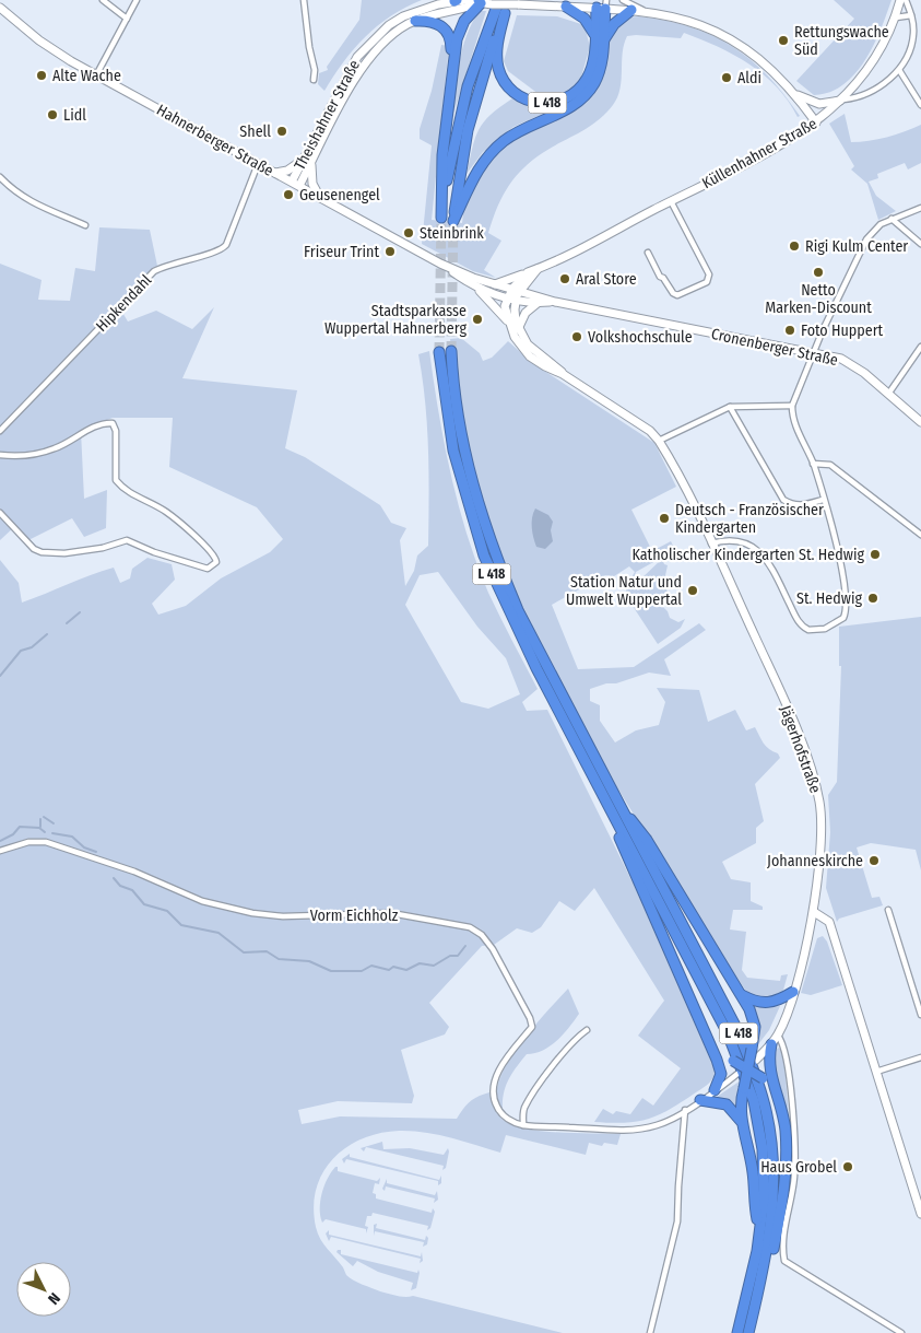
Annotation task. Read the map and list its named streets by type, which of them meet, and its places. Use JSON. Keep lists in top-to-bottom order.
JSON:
{
  "streets": {
    "highway": ["L 418"],
    "main road": [
      "Theishahner Straße",
      "Hahnerberger Straße",
      "Küllenhahner Straße",
      "Cronenberger Straße",
      "Jägerhofstraße"
    ],
    "street": ["Hipkendahl", "Vorm Eichholz"]
  },
  "crossings": [
    ["L 418", "Theishahner Straße"],
    ["L 418", "Hahnerberger Straße"],
    ["L 418", "Jägerhofstraße"],
    ["Theishahner Straße", "Hahnerberger Straße"],
    ["Theishahner Straße", "Küllenhahner Straße"],
    ["Hahnerberger Straße", "Hipkendahl"],
    ["Hahnerberger Straße", "Cronenberger Straße"],
    ["Hahnerberger Straße", "Jägerhofstraße"],
    ["Cronenberger Straße", "Jägerhofstraße"]
  ],
  "places": [
    "Rettungswache Süd",
    "Alte Wache",
    "Aldi",
    "Lidl",
    "Shell",
    "Geusenengel",
    "Steinbrink",
    "Rigi Kulm Center",
    "Friseur Trint",
    "Netto Marken-Discount",
    "Aral Store",
    "Stadtsparkasse Wuppertal Hahnerberg",
    "Foto Huppert",
    "Volkshochschule",
    "Deutsch - Französischer Kindergarten",
    "Katholischer Kindergarten St. Hedwig",
    "Station Natur und Umwelt Wuppertal",
    "St. Hedwig",
    "Johanneskirche",
    "Haus Grobel"
  ],
  "north": "bottom right"
}
